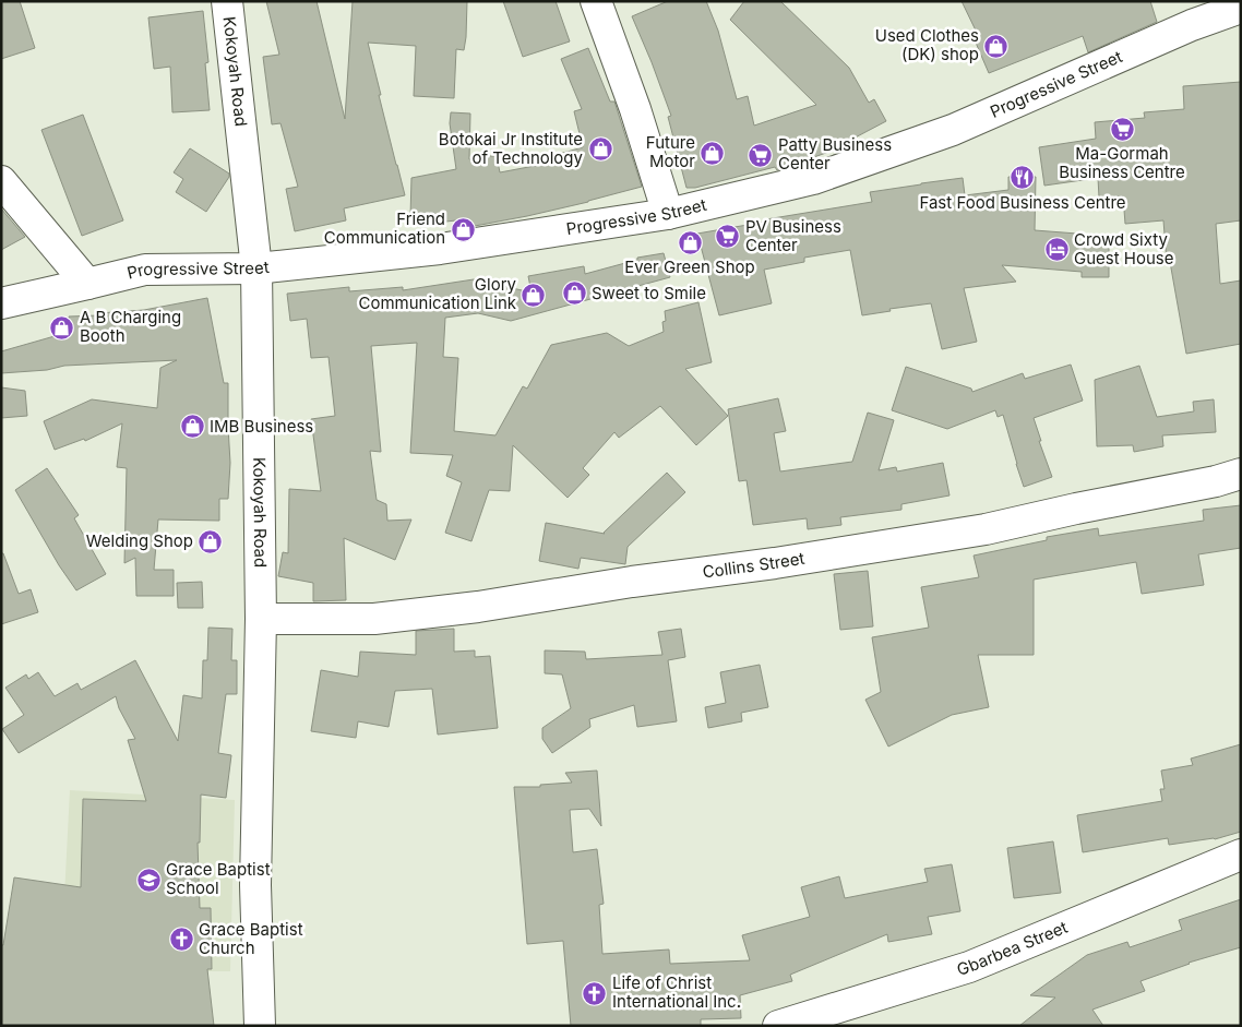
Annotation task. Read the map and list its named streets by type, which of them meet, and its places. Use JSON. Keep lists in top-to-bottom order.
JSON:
{
  "streets": {
    "street": [
      "Kokoyah Road",
      "Progressive Street",
      "Collins Street",
      "Gbarbea Street"
    ]
  },
  "crossings": [
    ["Kokoyah Road", "Progressive Street"],
    ["Kokoyah Road", "Collins Street"]
  ],
  "places": {
    "shop": [
      "Used Clothes (DK) shop",
      "Botokai Jr Institute of Technology",
      "Future Motor",
      "Friend Communication",
      "Ever Green Shop",
      "Sweet to Smile",
      "Glory Communication Link",
      "A B Charging Booth",
      "IMB Business",
      "Welding Shop"
    ],
    "supermarket": ["Ma-Gormah Business Centre", "Patty Business Center", "PV Business Center"],
    "restaurant": ["Fast Food Business Centre"],
    "hotel": ["Crowd Sixty Guest House"],
    "school or university": ["Grace Baptist School"],
    "church": ["Grace Baptist Church", "Life of Christ International Inc."]
  }
}
